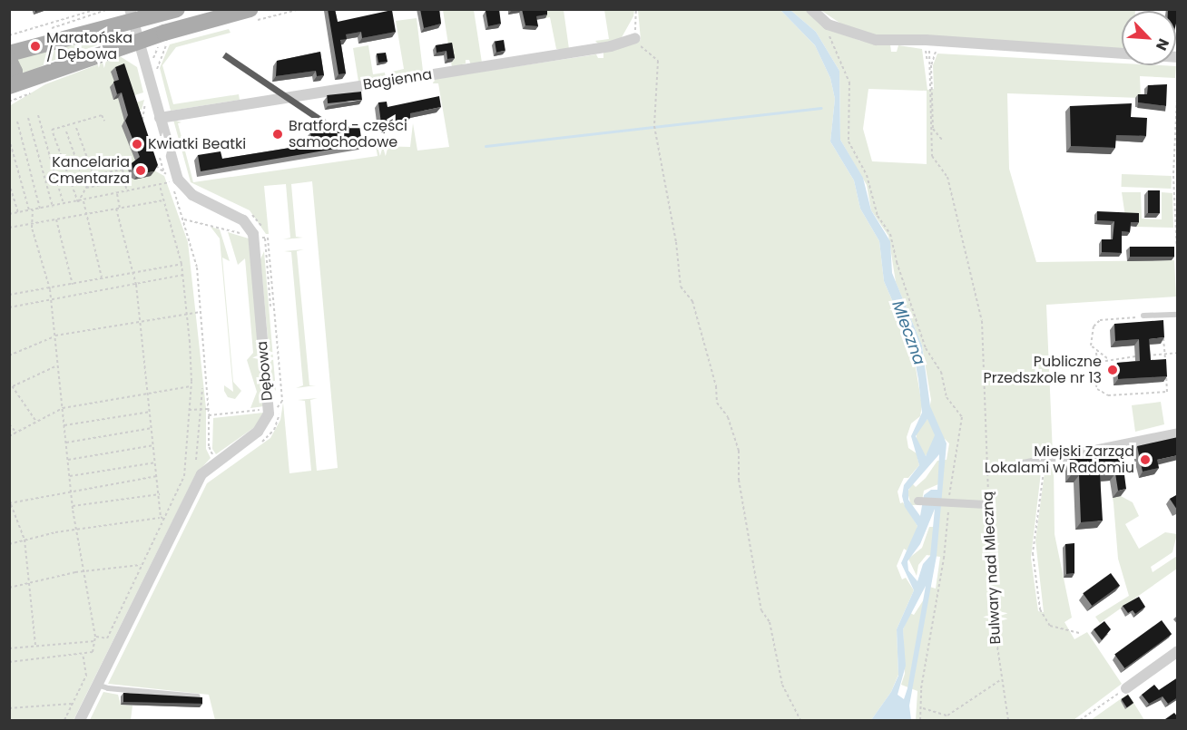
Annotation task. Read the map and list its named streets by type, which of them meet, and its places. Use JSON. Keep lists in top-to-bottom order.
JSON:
{
  "streets": {
    "street": ["Bagienna", "Dębowa"],
    "path": ["Bulwary nad Mleczną"]
  },
  "water": ["Mleczna"],
  "places": [
    "Maratońska / Dębowa",
    "Bratford - części samochodowe",
    "Kwiatki Beatki",
    "Kancelaria Cmentarza",
    "Publiczne Przedszkole nr 13",
    "Miejski Zarząd Lokalami w Radomiu"
  ],
  "north": "bottom right"
}
